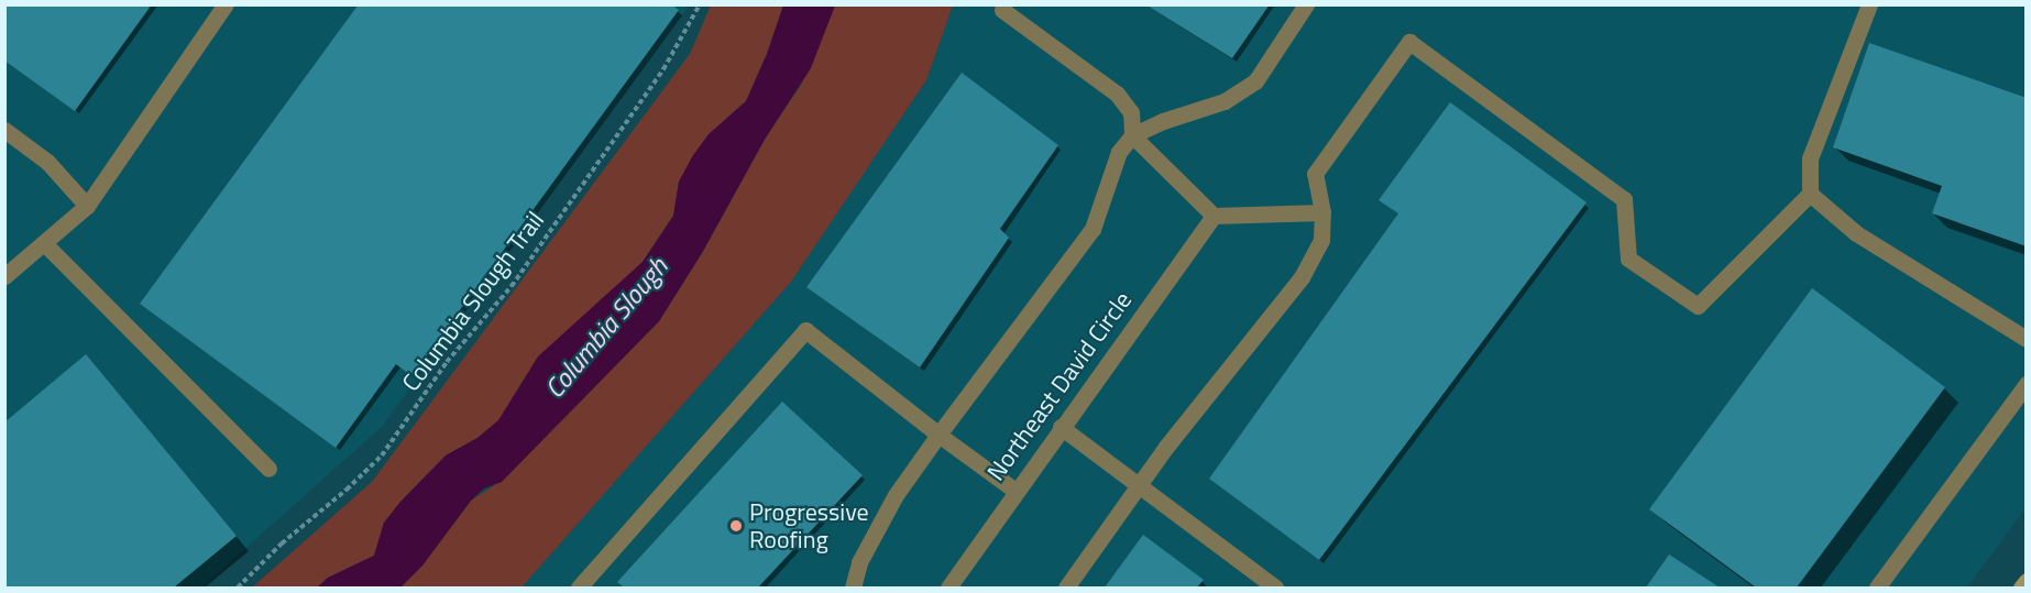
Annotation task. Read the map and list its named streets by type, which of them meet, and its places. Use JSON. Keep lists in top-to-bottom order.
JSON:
{
  "streets": {
    "street": ["Northeast David Circle"],
    "path": ["Columbia Slough Trail"]
  },
  "water": ["Columbia Slough"],
  "places": ["Progressive Roofing"]
}
